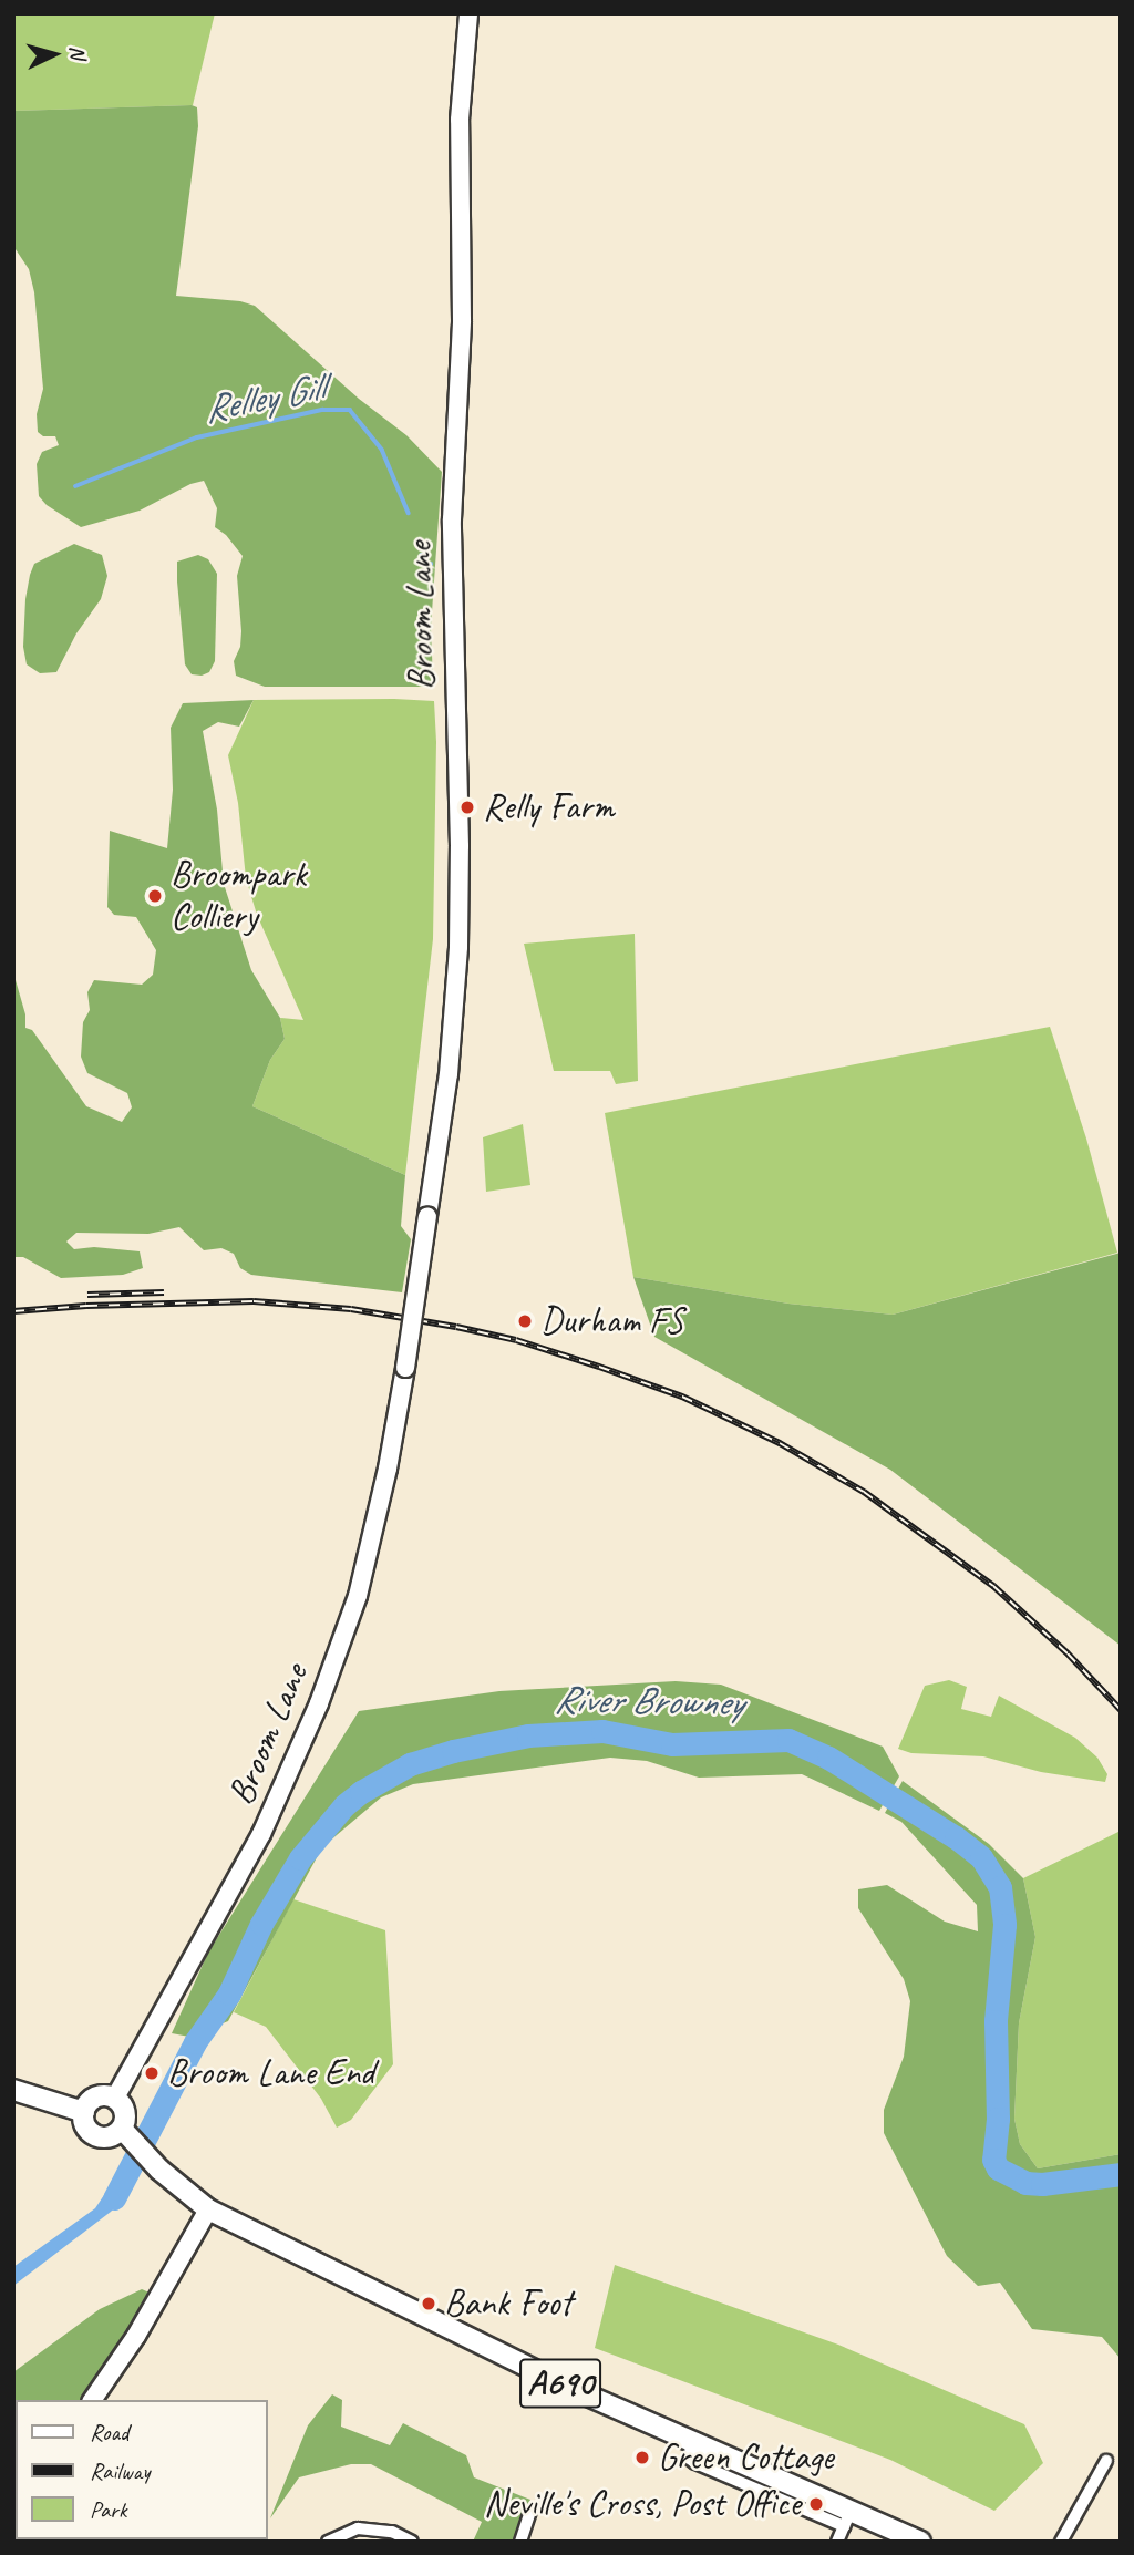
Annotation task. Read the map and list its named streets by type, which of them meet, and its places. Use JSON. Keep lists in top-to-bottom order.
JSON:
{
  "streets": {
    "main road": ["Broom Lane", "A690"]
  },
  "crossings": [
    ["Broom Lane", "A690"]
  ],
  "water": ["Relley Gill", "River Browney"],
  "places": [
    "Relly Farm",
    "Broompark Colliery",
    "Durham FS",
    "Broom Lane End",
    "Bank Foot",
    "Green Cottage",
    "Neville's Cross, Post Office"
  ],
  "legend": ["Road", "Railway", "Park"],
  "north": "right"
}
